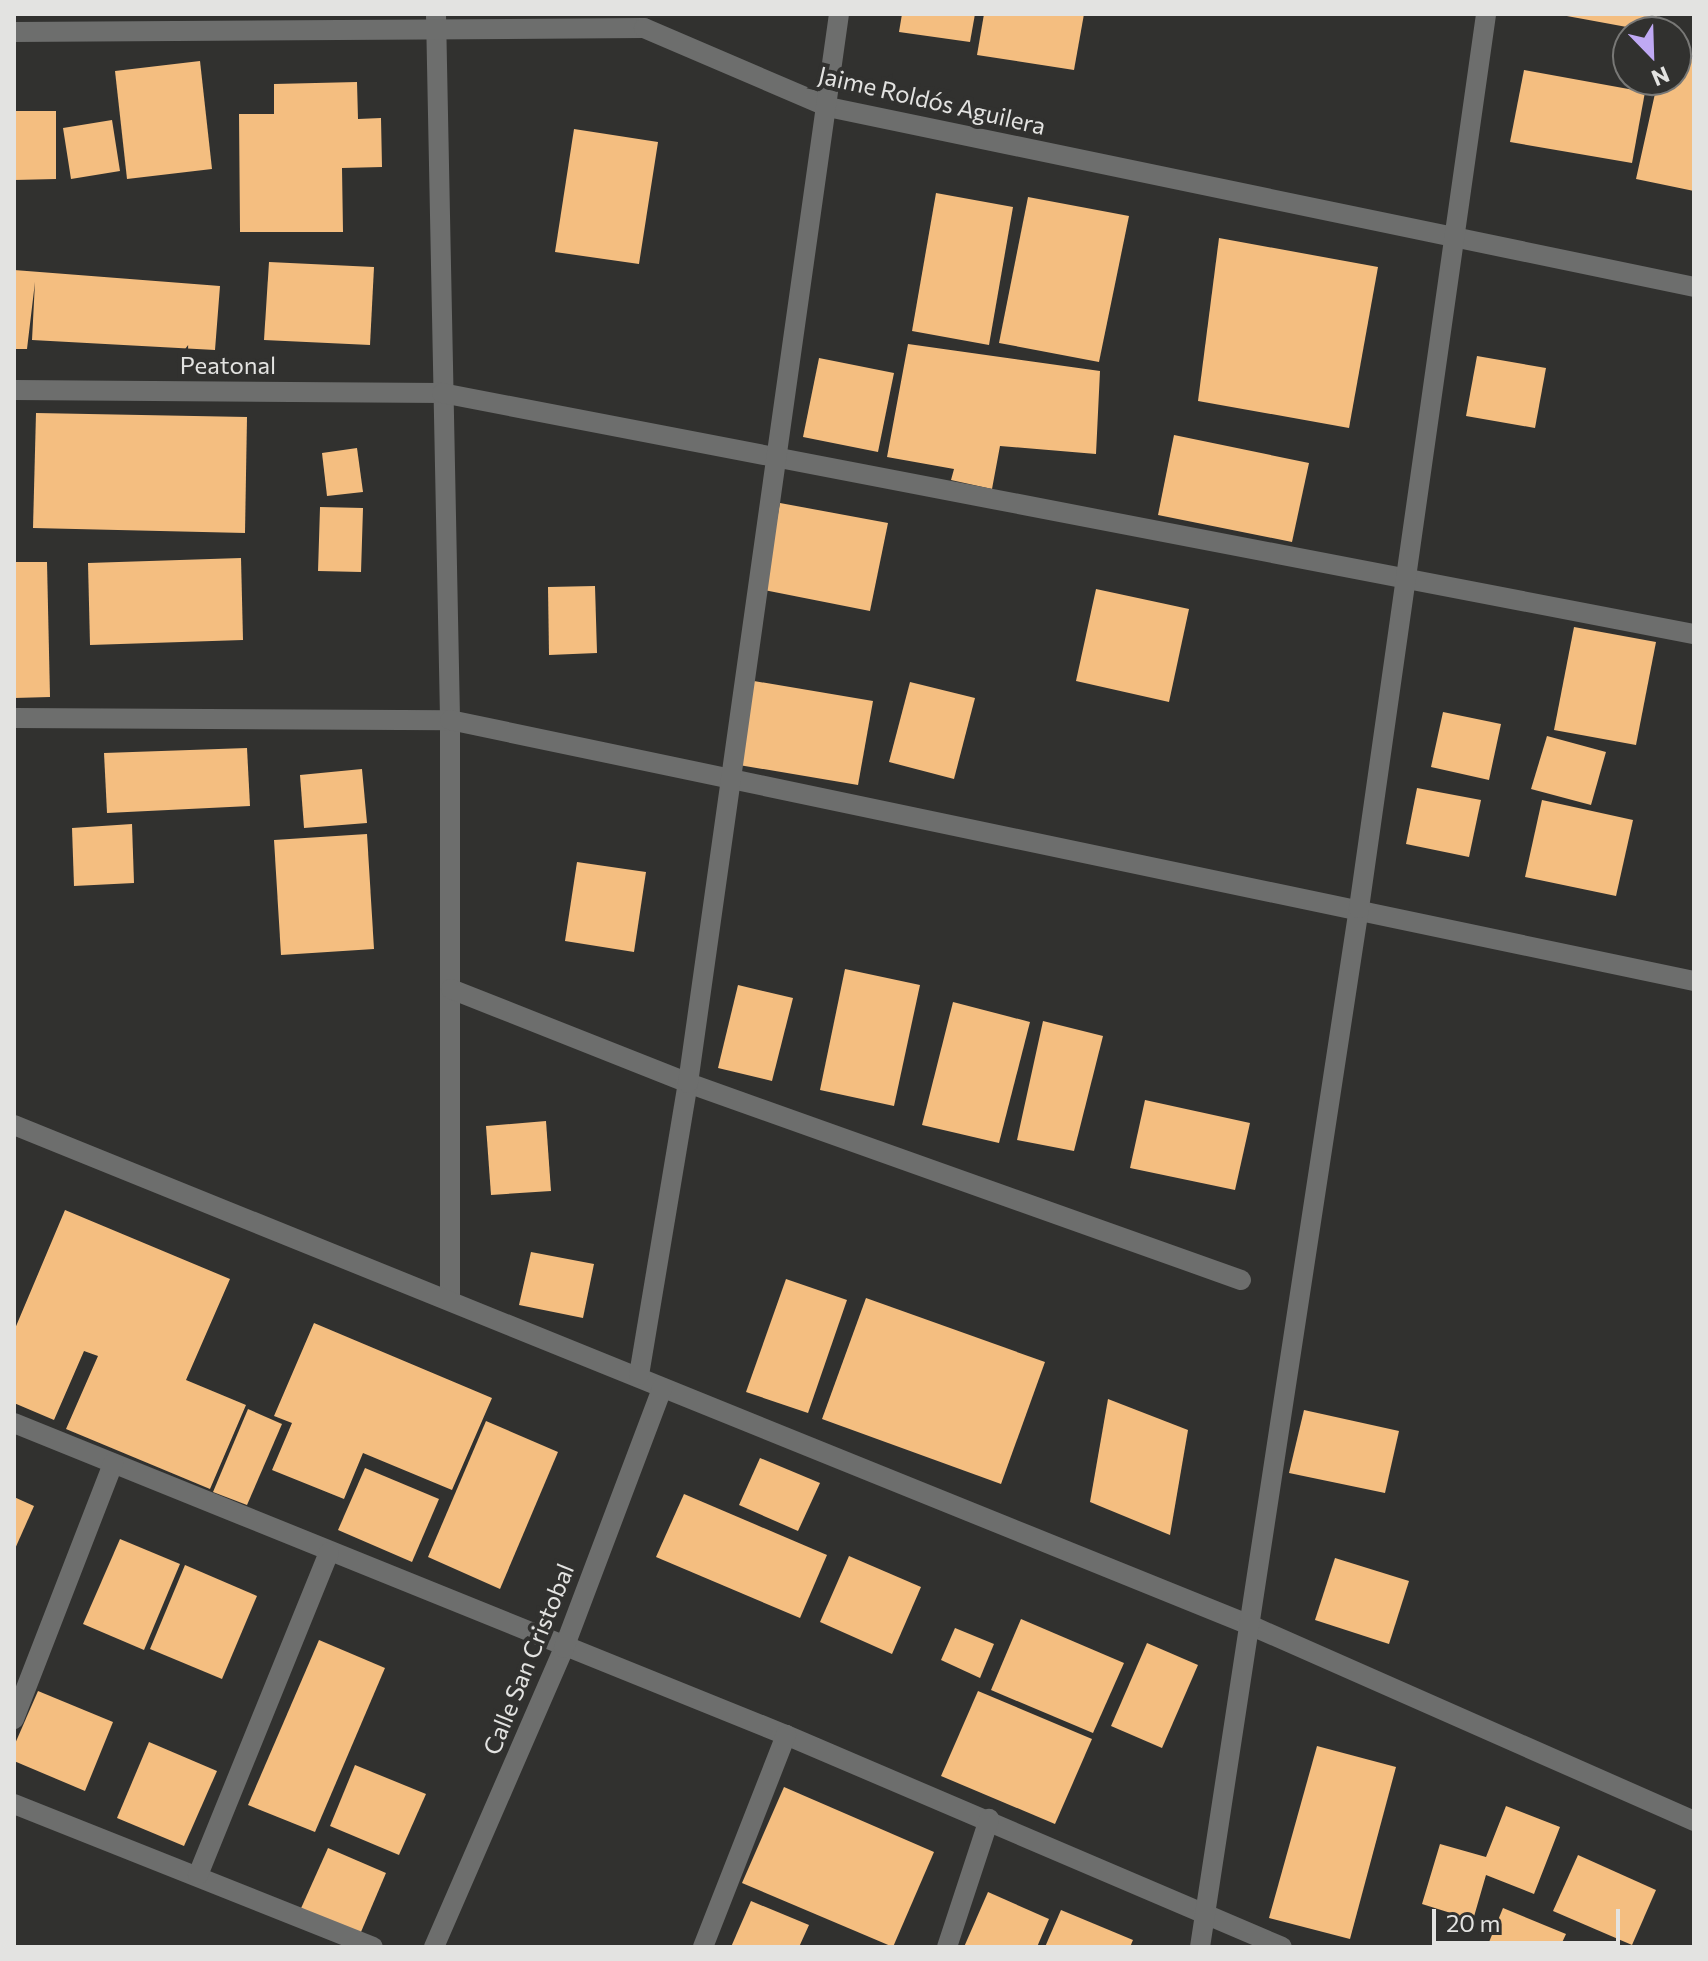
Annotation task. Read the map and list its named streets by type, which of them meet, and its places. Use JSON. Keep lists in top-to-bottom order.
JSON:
{
  "streets": {
    "street": ["Jaime Roldós Aguilera", "Peatonal", "Calle San Cristobal"]
  },
  "scale_bar": "20 m",
  "north": "bottom right"
}
